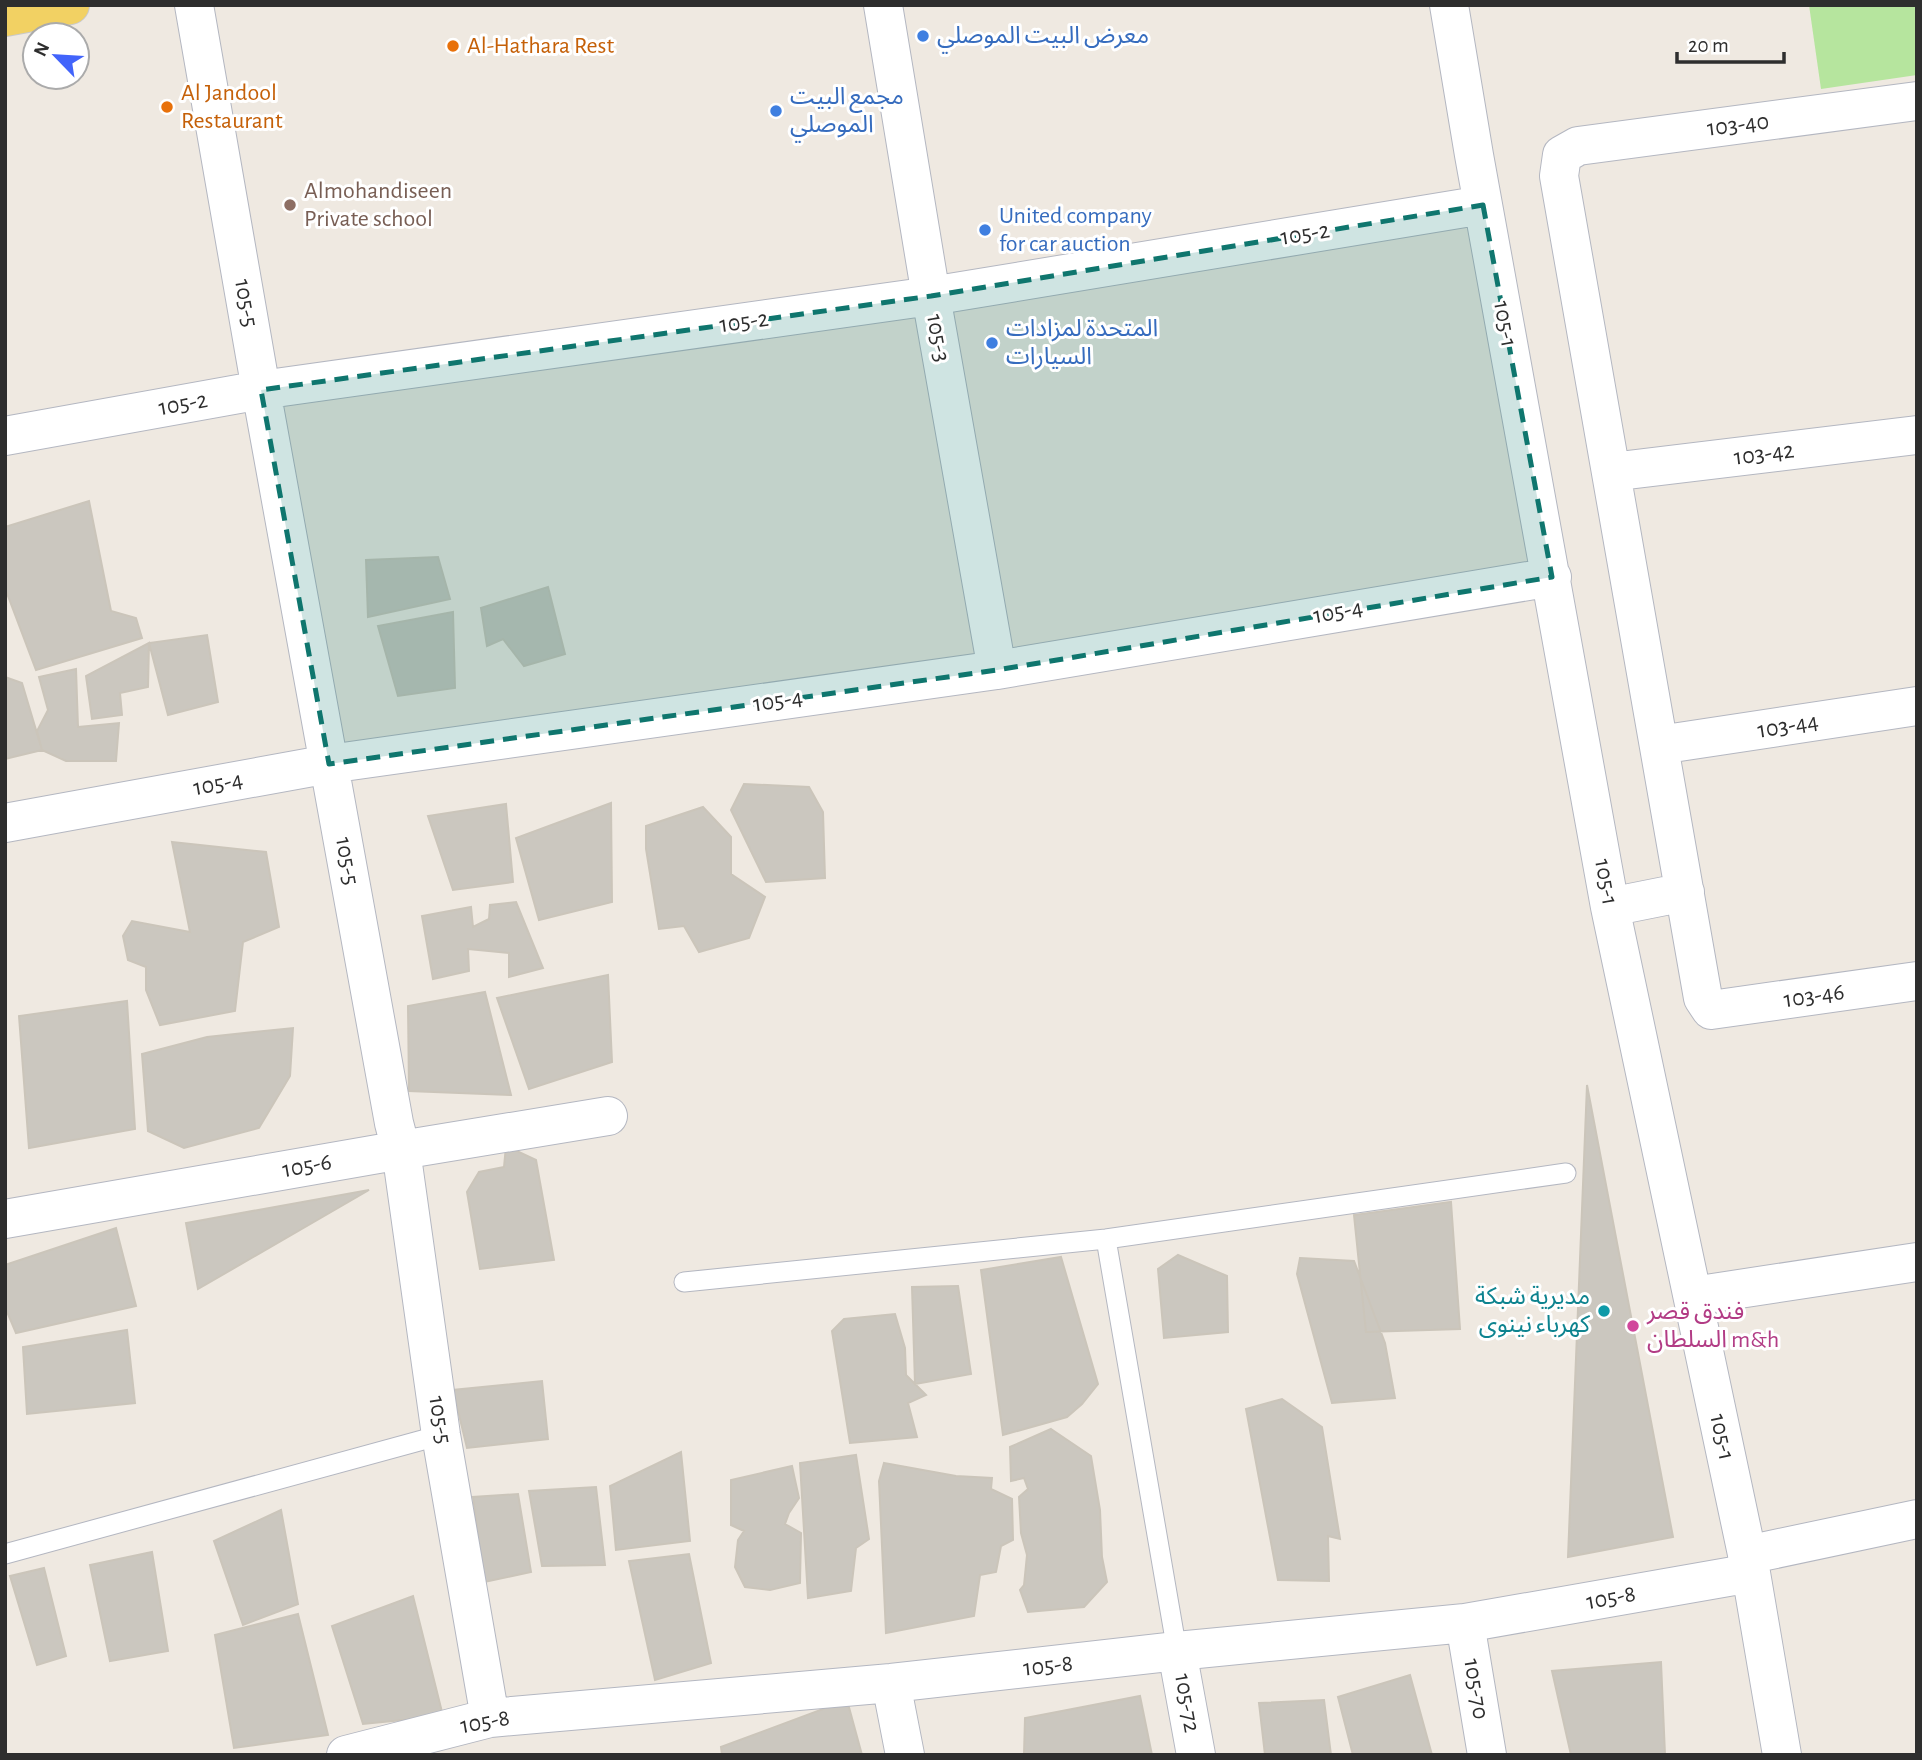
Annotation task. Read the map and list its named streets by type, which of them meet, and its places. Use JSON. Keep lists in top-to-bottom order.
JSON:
{
  "streets": {
    "street": [
      "103-40",
      "105-2",
      "105-5",
      "105-1",
      "105-3",
      "103-42",
      "105-4",
      "103-44",
      "103-46",
      "105-6",
      "105-8",
      "105-70",
      "105-72"
    ]
  },
  "crossings": [
    ["103-40", "103-42"],
    ["105-2", "105-5"],
    ["105-2", "105-1"],
    ["105-2", "105-3"],
    ["105-5", "105-4"],
    ["105-5", "105-6"],
    ["105-5", "105-8"],
    ["105-1", "105-4"],
    ["105-1", "105-8"],
    ["105-3", "105-4"],
    ["105-8", "105-70"],
    ["105-8", "105-72"]
  ],
  "places": [
    "معرض البيت الموصلي",
    "Al-Hathara Rest",
    "Al Jandool Restaurant",
    "مجمع البيت الموصلي",
    "Almohandiseen Private school",
    "United company for car auction",
    "المتحدة لمزادات السيارات",
    "مديرية شبكة كهرباء نينوى",
    "فندق قصر السلطان m&h"
  ],
  "scale_bar": "20 m",
  "north": "top left"
}
